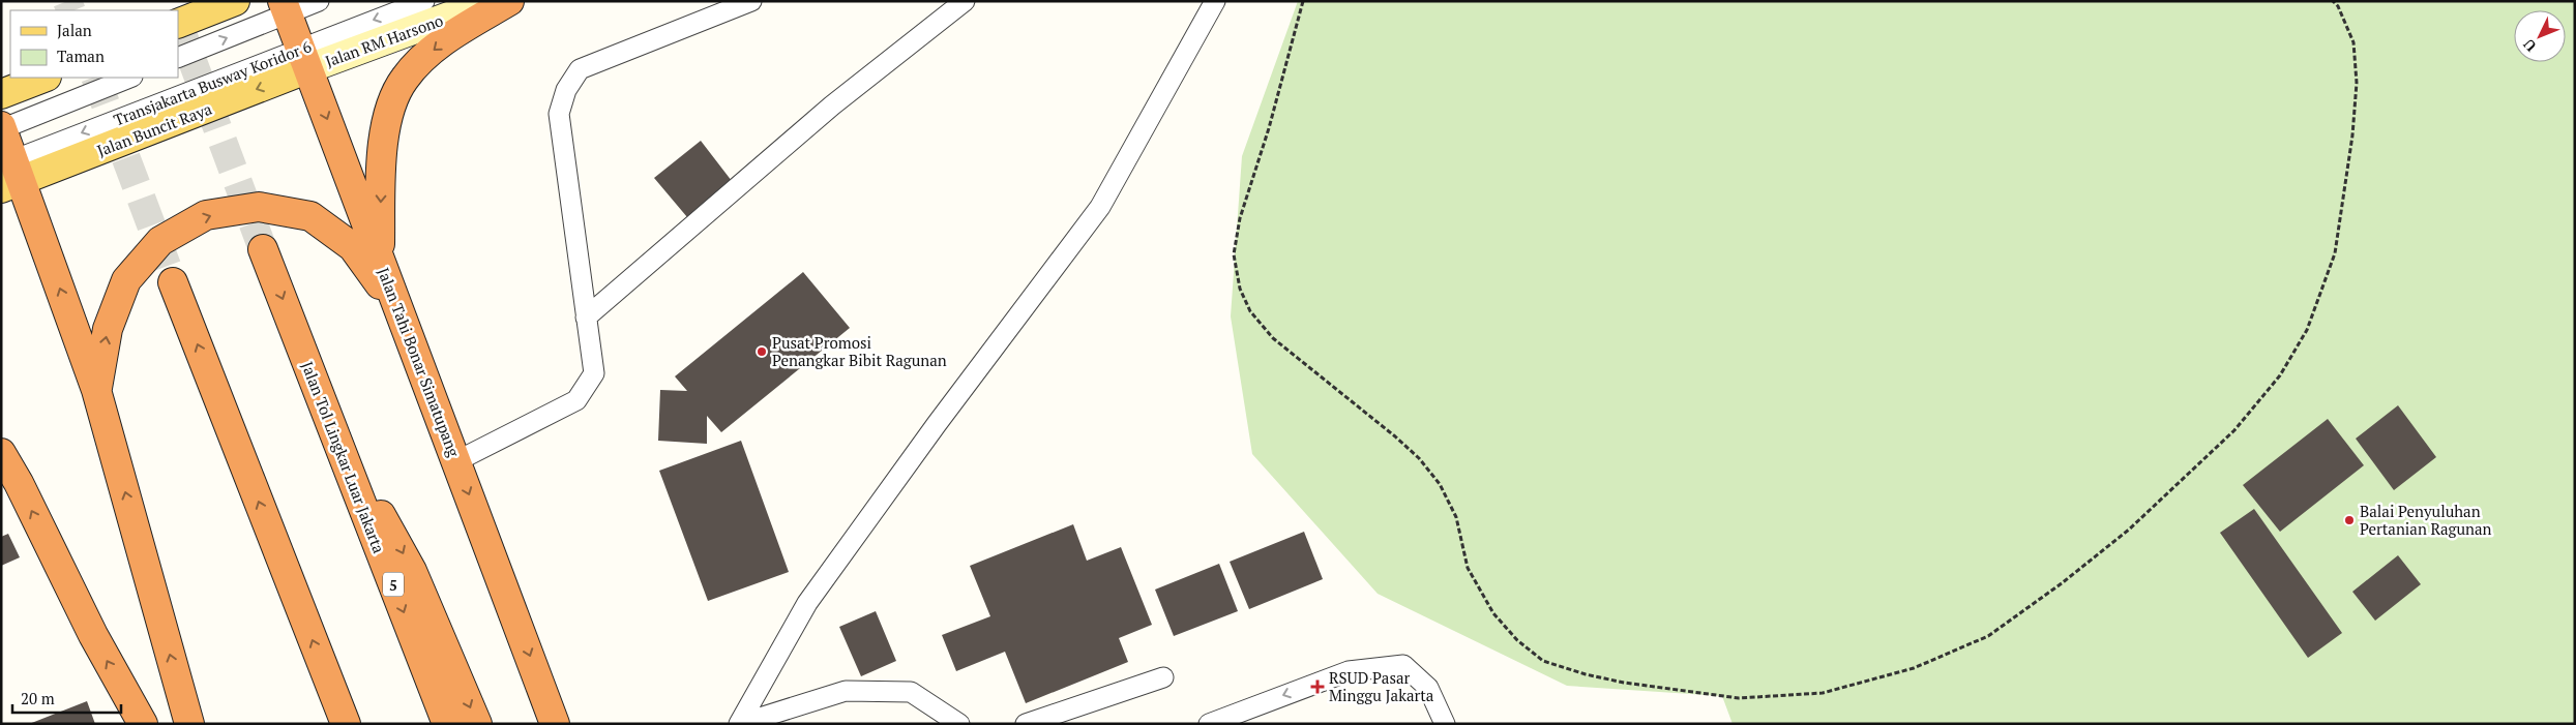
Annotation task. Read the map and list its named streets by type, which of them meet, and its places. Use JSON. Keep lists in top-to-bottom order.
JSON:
{
  "streets": {
    "highway": ["Jalan Tahi Bonar Simatupang", "Jalan Tol Lingkar Luar Jakarta", "5"],
    "main road": ["Jalan RM Harsono", "Jalan Buncit Raya"],
    "lane": ["Transjakarta Busway Koridor 6"]
  },
  "crossings": [
    ["Jalan RM Harsono", "Transjakarta Busway Koridor 6"],
    ["Jalan RM Harsono", "Jalan Buncit Raya"],
    ["Jalan RM Harsono", "Jalan Tahi Bonar Simatupang"],
    ["Transjakarta Busway Koridor 6", "Jalan Buncit Raya"],
    ["Transjakarta Busway Koridor 6", "Jalan Tahi Bonar Simatupang"],
    ["Jalan Buncit Raya", "Jalan Tahi Bonar Simatupang"]
  ],
  "one_way": ["Transjakarta Busway Koridor 6"],
  "places": {
    "other": ["Pusat Promosi Penangkar Bibit Ragunan", "Balai Penyuluhan Pertanian Ragunan"],
    "health": ["RSUD Pasar Minggu Jakarta"]
  },
  "legend": ["Jalan", "Taman"],
  "scale_bar": "20 m",
  "north": "bottom left"
}
